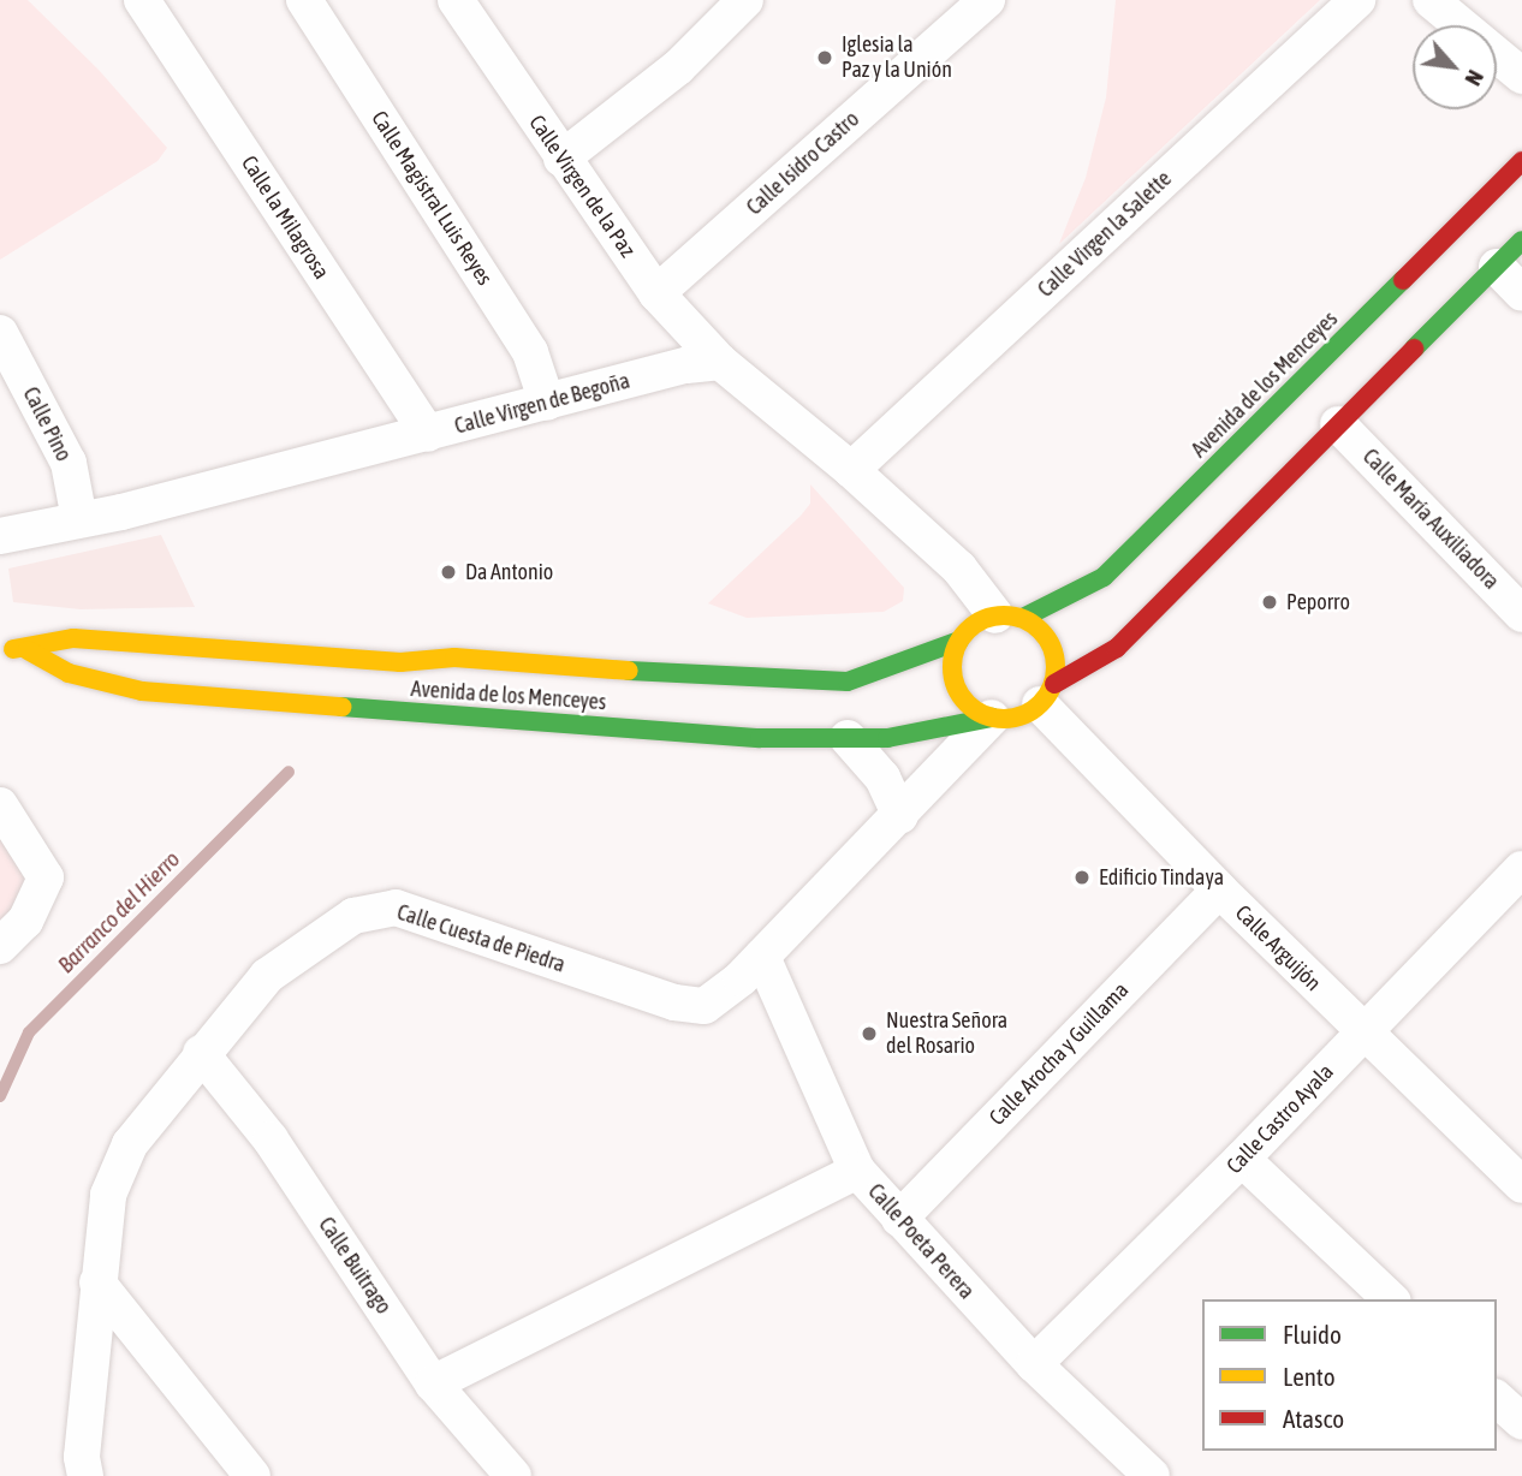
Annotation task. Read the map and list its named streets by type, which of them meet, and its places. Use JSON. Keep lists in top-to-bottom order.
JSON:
{
  "streets": {
    "main road": ["Avenida de los Menceyes"],
    "street": [
      "Calle Isidro Castro",
      "Calle Virgen de la Paz",
      "Calle Magistral Luis Reyes",
      "Calle la Milagrosa",
      "Calle Virgen la Salette",
      "Calle Virgen de Begoña",
      "Calle Pino",
      "Calle María Auxiliadora",
      "Calle Cuesta de Piedra",
      "Calle Arguijón",
      "Calle Arocha y Guillama",
      "Calle Castro Ayala",
      "Calle Poeta Perera",
      "Calle Buitrago"
    ]
  },
  "crossings": [
    ["Calle Isidro Castro", "Calle Virgen de la Paz"],
    ["Calle Virgen de la Paz", "Calle Virgen de Begoña"],
    ["Calle Magistral Luis Reyes", "Calle Virgen de Begoña"],
    ["Calle la Milagrosa", "Calle Virgen de Begoña"],
    ["Avenida de los Menceyes", "Calle Cuesta de Piedra"],
    ["Avenida de los Menceyes", "Calle Arguijón"],
    ["Calle Virgen de Begoña", "Calle Pino"],
    ["Calle Cuesta de Piedra", "Calle Arguijón"],
    ["Calle Cuesta de Piedra", "Calle Poeta Perera"],
    ["Calle Cuesta de Piedra", "Calle Buitrago"],
    ["Calle Arguijón", "Calle Arocha y Guillama"],
    ["Calle Arguijón", "Calle Castro Ayala"],
    ["Calle Arocha y Guillama", "Calle Poeta Perera"],
    ["Calle Castro Ayala", "Calle Poeta Perera"]
  ],
  "water": ["Barranco del Hierro"],
  "places": [
    "Iglesia la Paz y la Unión",
    "Da Antonio",
    "Peporro",
    "Edificio Tindaya",
    "Nuestra Señora del Rosario"
  ],
  "legend": ["Fluido", "Lento", "Atasco"],
  "north": "bottom right"
}
